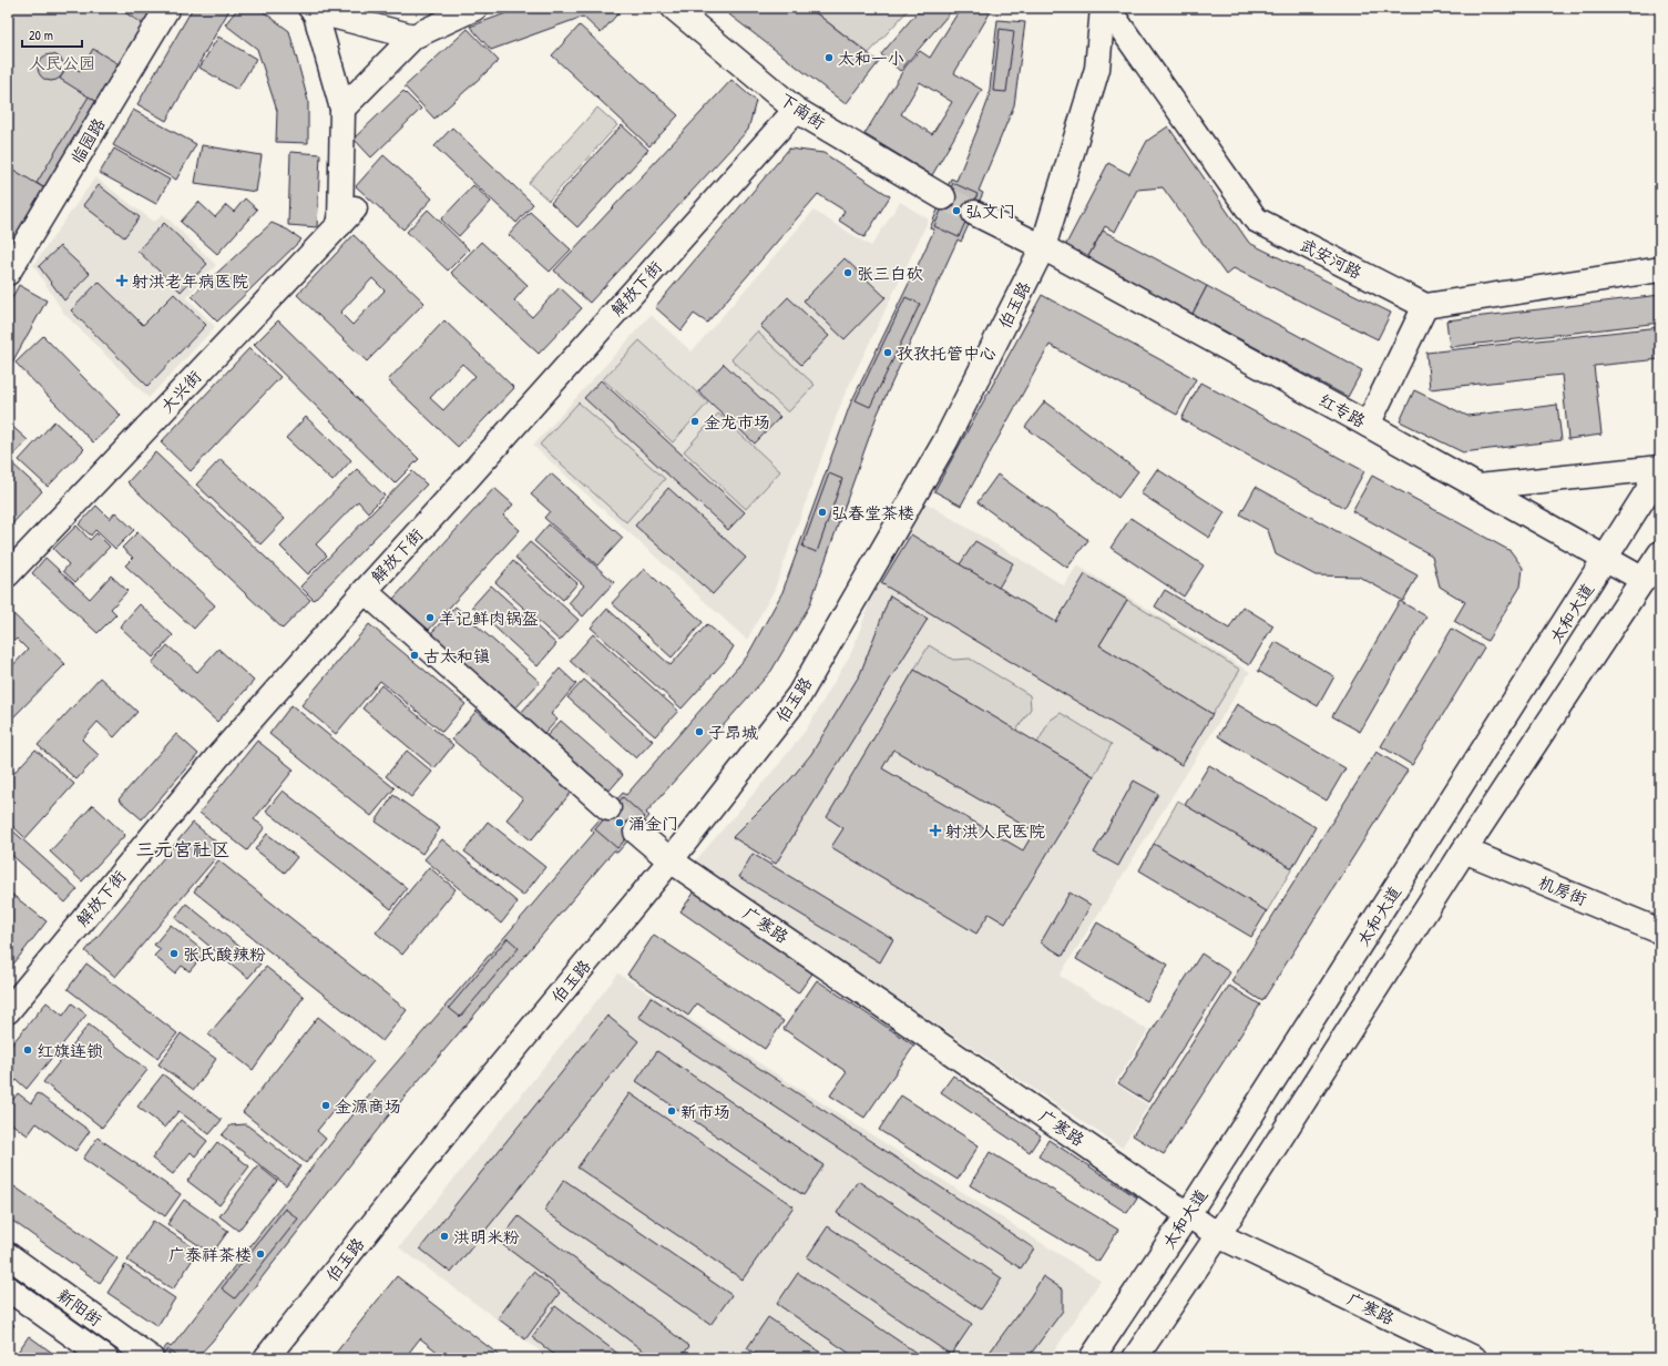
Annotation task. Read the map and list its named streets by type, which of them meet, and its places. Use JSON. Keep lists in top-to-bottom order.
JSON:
{
  "streets": {
    "street": [
      "下南街",
      "临园路",
      "武安河路",
      "解放下街",
      "伯玉路",
      "大兴街",
      "红专路",
      "太和大道",
      "机房街",
      "广寒路",
      "新阳街"
    ]
  },
  "crossings": [
    ["下南街", "解放下街"],
    ["伯玉路", "红专路"],
    ["伯玉路", "广寒路"],
    ["红专路", "太和大道"],
    ["太和大道", "广寒路"]
  ],
  "districts": ["三元宫社区"],
  "parks": ["人民公园"],
  "places": {
    "other": [
      "太和一小",
      "弘文门",
      "张三白砍",
      "孜孜托管中心",
      "金龙市场",
      "弘春堂茶楼",
      "羊记鲜肉锅盔",
      "古太和镇",
      "子昂城",
      "涌金门",
      "张氏酸辣粉",
      "红旗连锁",
      "金源商场",
      "新市场",
      "洪明米粉",
      "广泰祥茶楼"
    ],
    "health": ["射洪老年病医院", "射洪人民医院"]
  },
  "scale_bar": "20 m"
}
